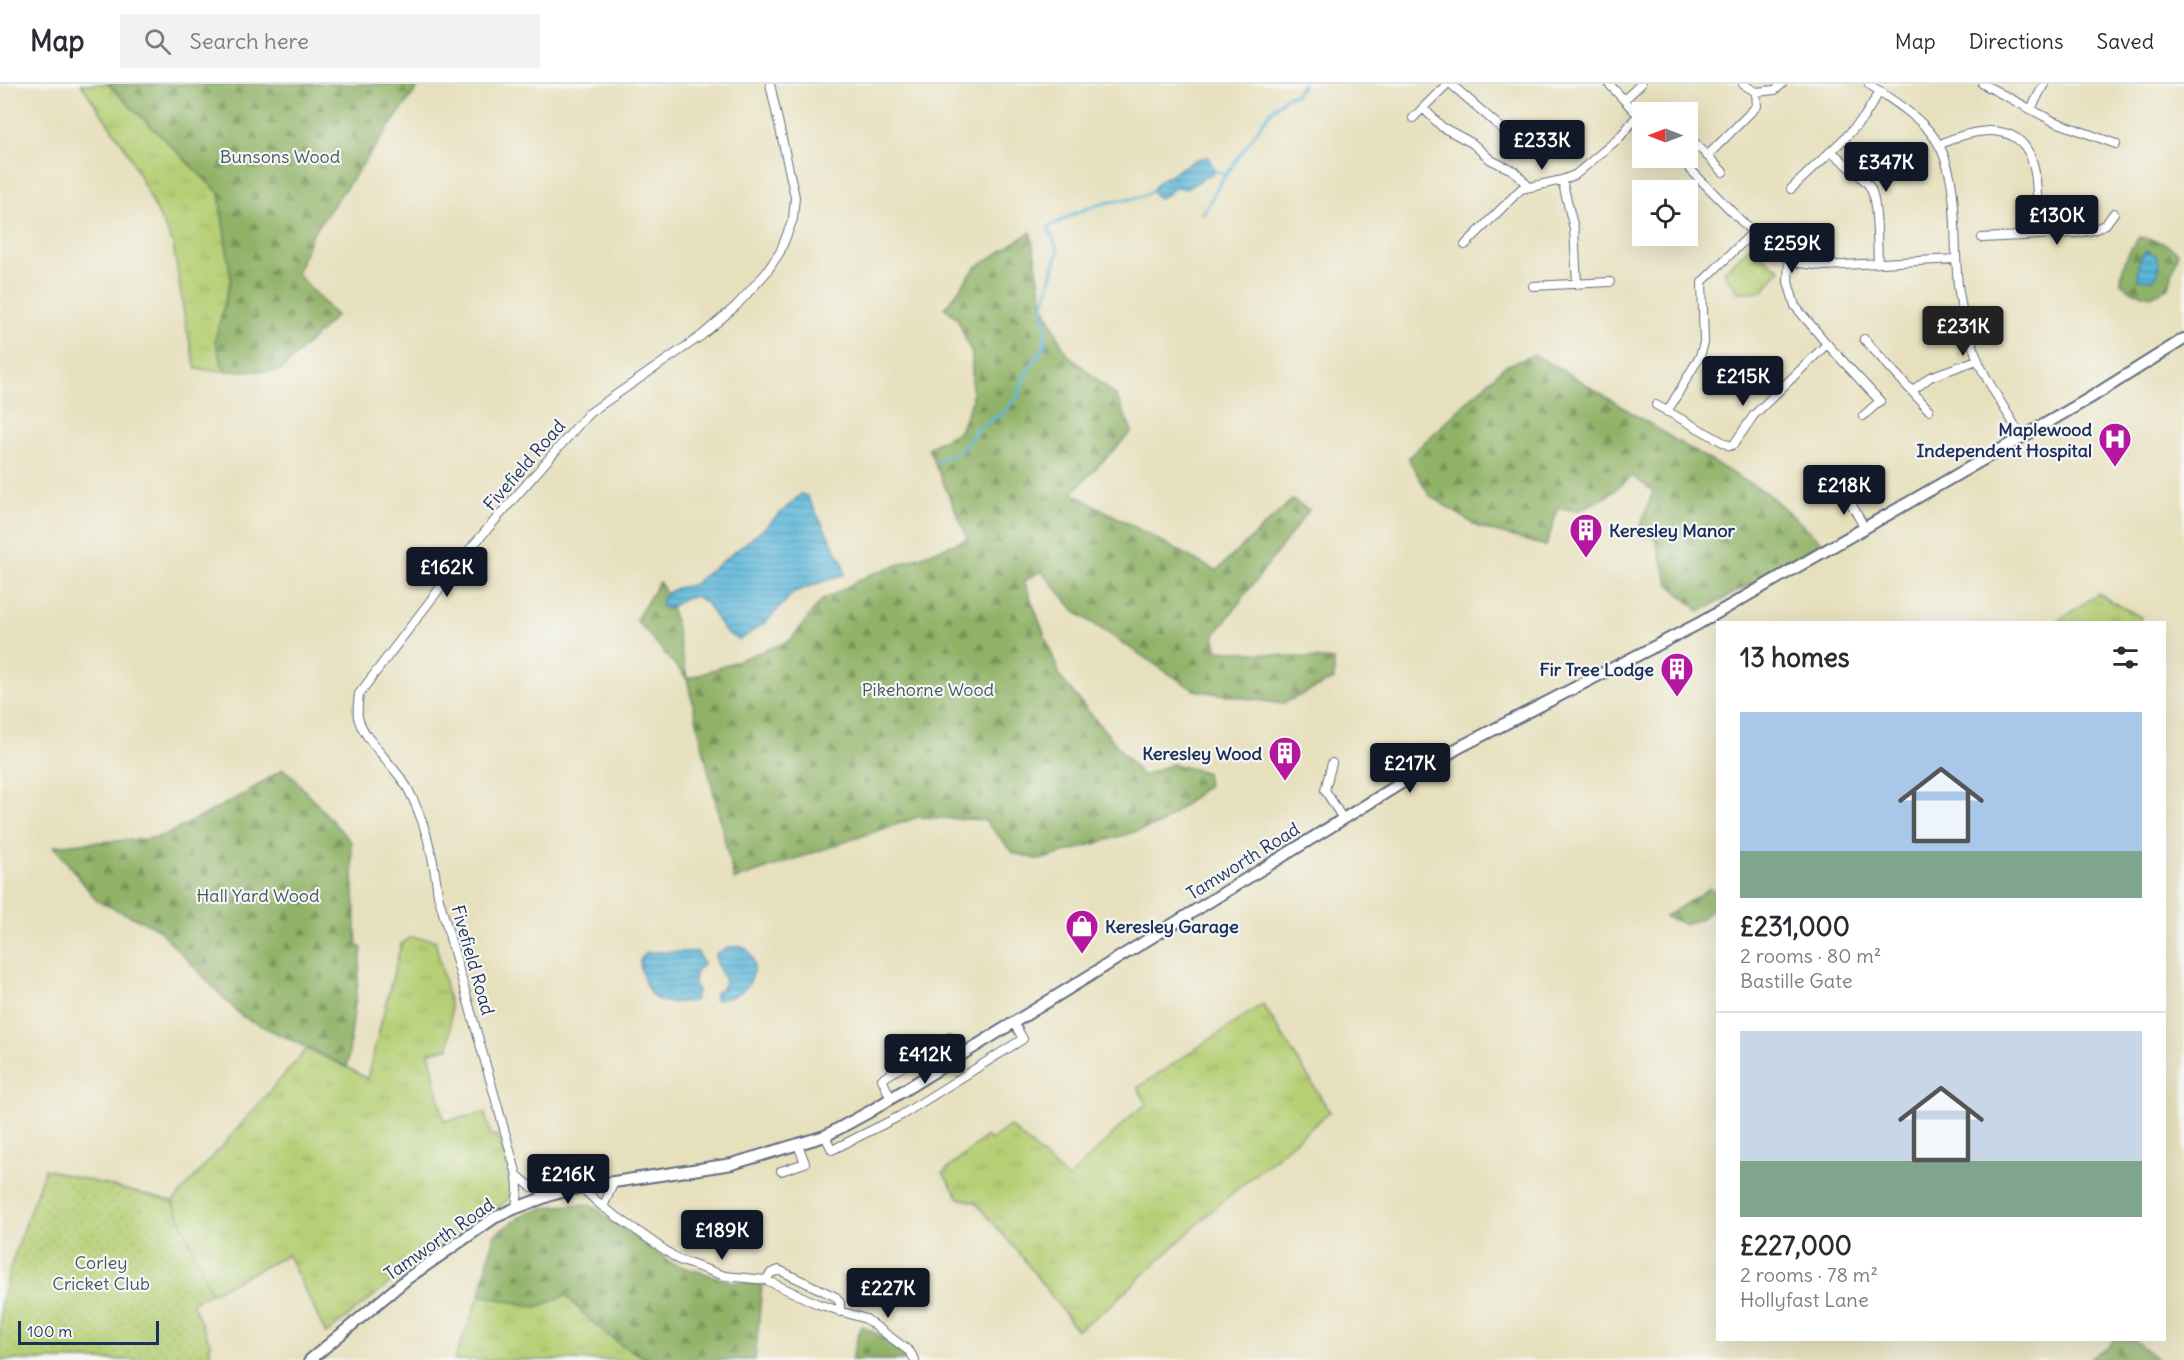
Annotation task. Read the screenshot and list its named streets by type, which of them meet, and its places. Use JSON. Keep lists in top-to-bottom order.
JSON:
{
  "streets": {
    "main road": ["Tamworth Road"],
    "street": ["Fivefield Road"]
  },
  "crossings": [
    ["Fivefield Road", "Tamworth Road"]
  ],
  "parks": [
    "Bunsons Wood",
    "Pikehorne Wood",
    "Hall Yard Wood",
    "Corley Cricket Club"
  ],
  "places": {
    "hospital": ["Maplewood Independent Hospital"],
    "building": ["Keresley Manor", "Fir Tree Lodge", "Keresley Wood"],
    "shop": ["Keresley Garage"]
  },
  "scale_bar": "100 m",
  "north": "left",
  "page": {
    "header": "Map",
    "search": "Search here",
    "nav": ["Map", "Directions", "Saved"],
    "price": [
      "£233K",
      "£347K",
      "£130K",
      "£259K",
      "£231K",
      "£215K",
      "£218K",
      "£162K",
      "£217K",
      "£412K",
      "£216K",
      "£189K",
      "£227K"
    ],
    "heading": "13 homes",
    "list": [
      {
        "name": "£231,000",
        "note": "2 rooms · 80 m² · Bastille Gate"
      },
      {
        "name": "£227,000",
        "note": "2 rooms · 78 m² · Hollyfast Lane"
      }
    ],
    "scale": "100 m"
  }
}
